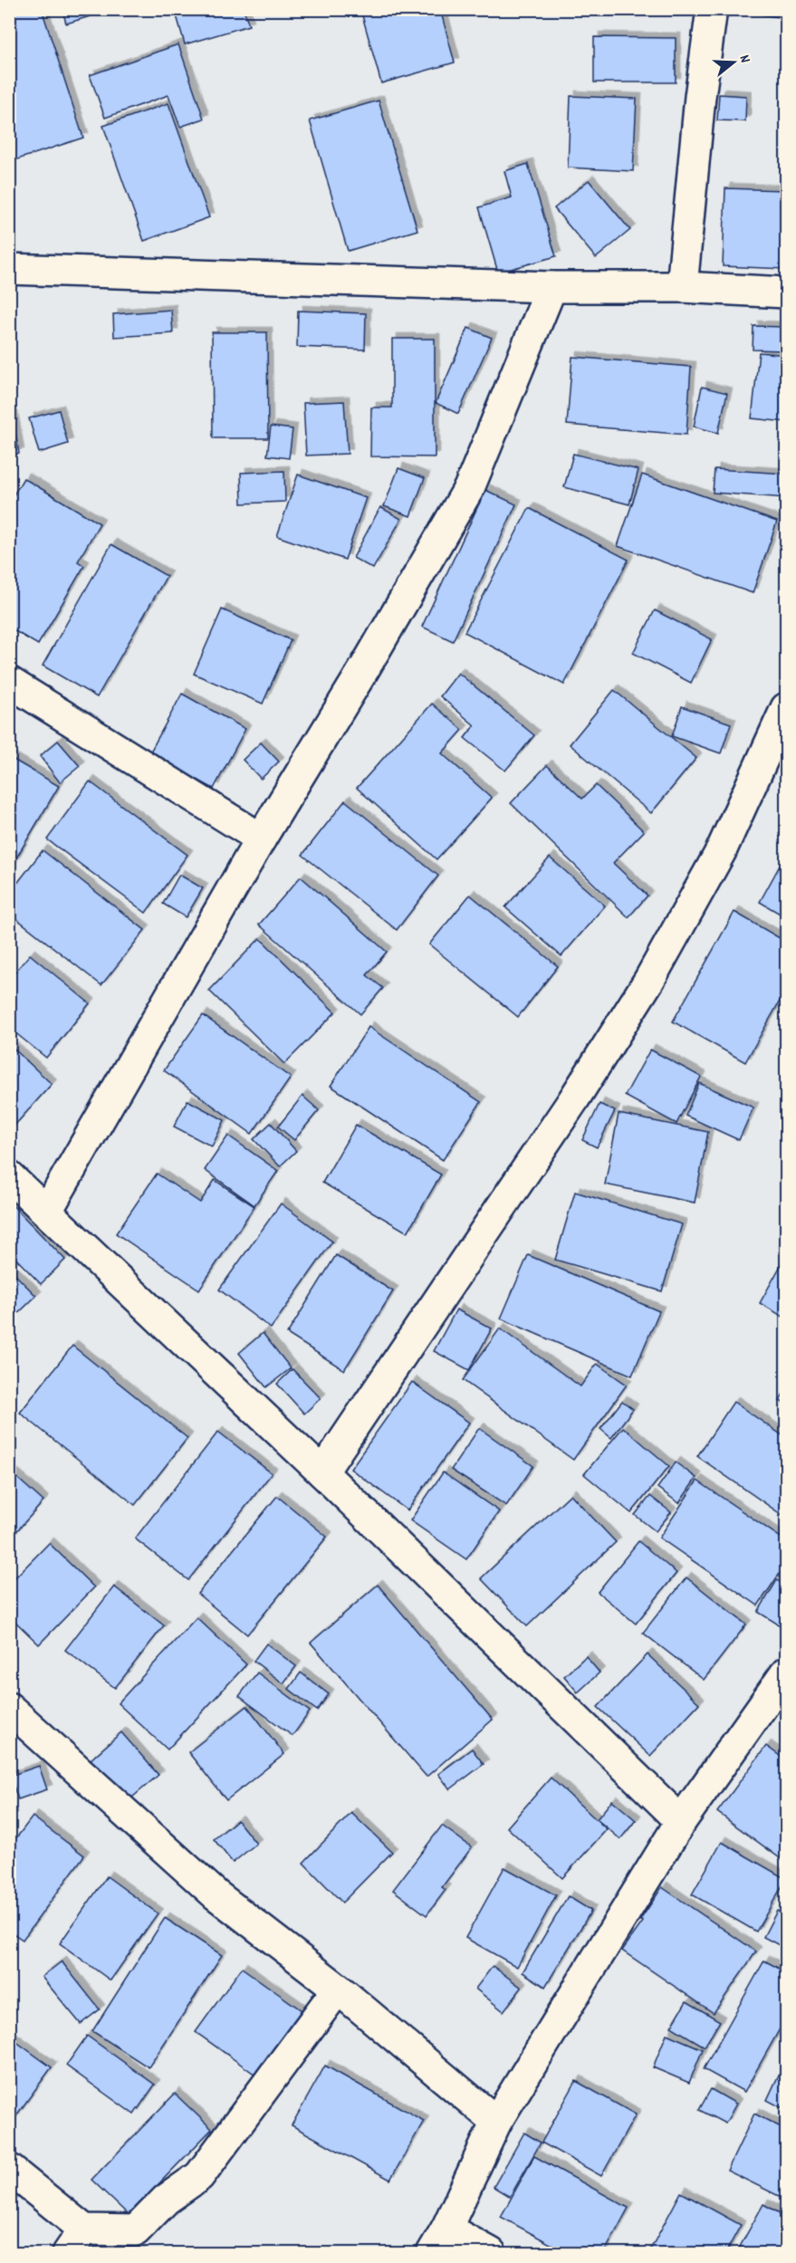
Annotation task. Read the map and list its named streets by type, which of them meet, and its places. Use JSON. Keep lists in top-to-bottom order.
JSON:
{
  "north": "right"
}
